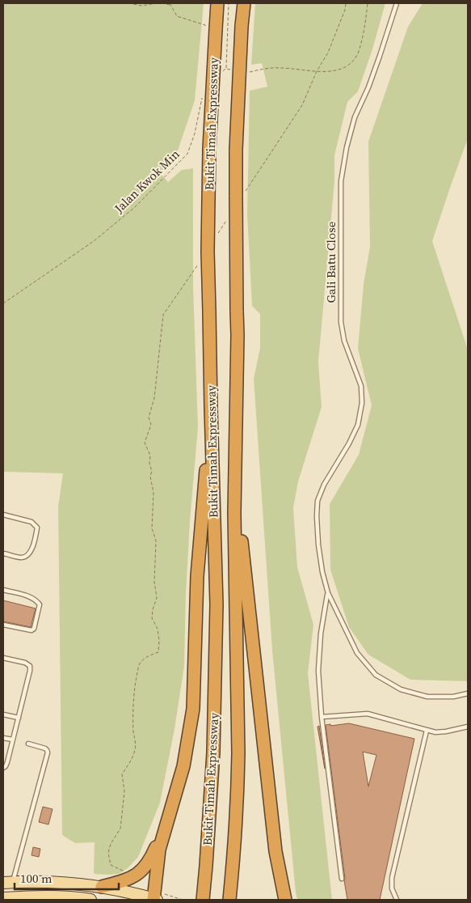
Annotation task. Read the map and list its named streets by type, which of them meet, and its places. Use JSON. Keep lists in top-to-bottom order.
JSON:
{
  "streets": {
    "highway": ["Bukit Timah Expressway"],
    "lane": ["Gali Batu Close"],
    "path": ["Jalan Kwok Min"]
  },
  "scale_bar": "100 m"
}
